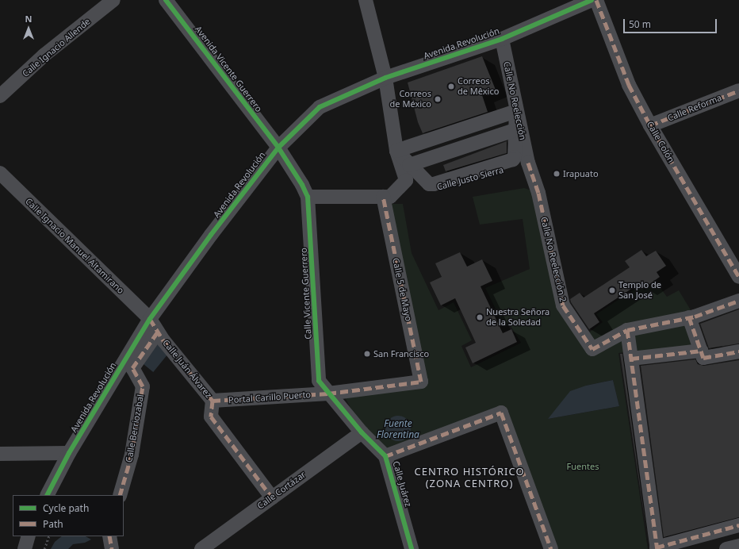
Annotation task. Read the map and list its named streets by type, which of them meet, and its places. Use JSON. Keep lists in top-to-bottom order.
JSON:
{
  "streets": {
    "street": [
      "Avenida Revolución",
      "Calle Ignacio Allende",
      "Avenida Vicente Guerrero",
      "Calle No Reelección",
      "Calle Reforma",
      "Calle Colón",
      "Calle Justo Sierra",
      "Calle Ignacio Manuel Altamirano",
      "Calle No Reelección 2",
      "Calle 5 de Mayo",
      "Calle Vicente Guerrero",
      "Calle Juán Álvarez",
      "Portal Carillo Puerto",
      "Calle Berriozabal",
      "Calle Juárez",
      "Calle Cortázar"
    ]
  },
  "crossings": [
    ["Avenida Revolución", "Avenida Vicente Guerrero"],
    ["Avenida Revolución", "Calle No Reelección"],
    ["Avenida Revolución", "Calle Ignacio Manuel Altamirano"],
    ["Avenida Revolución", "Calle Vicente Guerrero"],
    ["Avenida Revolución", "Calle Juán Álvarez"],
    ["Avenida Vicente Guerrero", "Calle Vicente Guerrero"],
    ["Calle No Reelección", "Calle Justo Sierra"],
    ["Calle No Reelección", "Calle No Reelección 2"],
    ["Calle Reforma", "Calle Colón"],
    ["Calle Justo Sierra", "Calle No Reelección 2"],
    ["Calle Ignacio Manuel Altamirano", "Calle Juán Álvarez"],
    ["Calle 5 de Mayo", "Portal Carillo Puerto"],
    ["Calle Vicente Guerrero", "Portal Carillo Puerto"],
    ["Calle Vicente Guerrero", "Calle Juárez"],
    ["Calle Vicente Guerrero", "Calle Cortázar"],
    ["Calle Juán Álvarez", "Portal Carillo Puerto"],
    ["Calle Juán Álvarez", "Calle Berriozabal"],
    ["Calle Juán Álvarez", "Calle Cortázar"],
    ["Calle Juárez", "Calle Cortázar"]
  ],
  "districts": ["CENTRO HISTÓRICO (ZONA CENTRO)"],
  "water": ["Fuente Florentina"],
  "parks": ["Fuentes"],
  "places": [
    "Correos de Mêxico",
    "Correos de México",
    "Irapuato",
    "Templo de San José",
    "Nuestra Señora de la Soledad",
    "San Francisco"
  ],
  "legend": ["Cycle path", "Path"],
  "scale_bar": "50 m",
  "north": "top"
}
